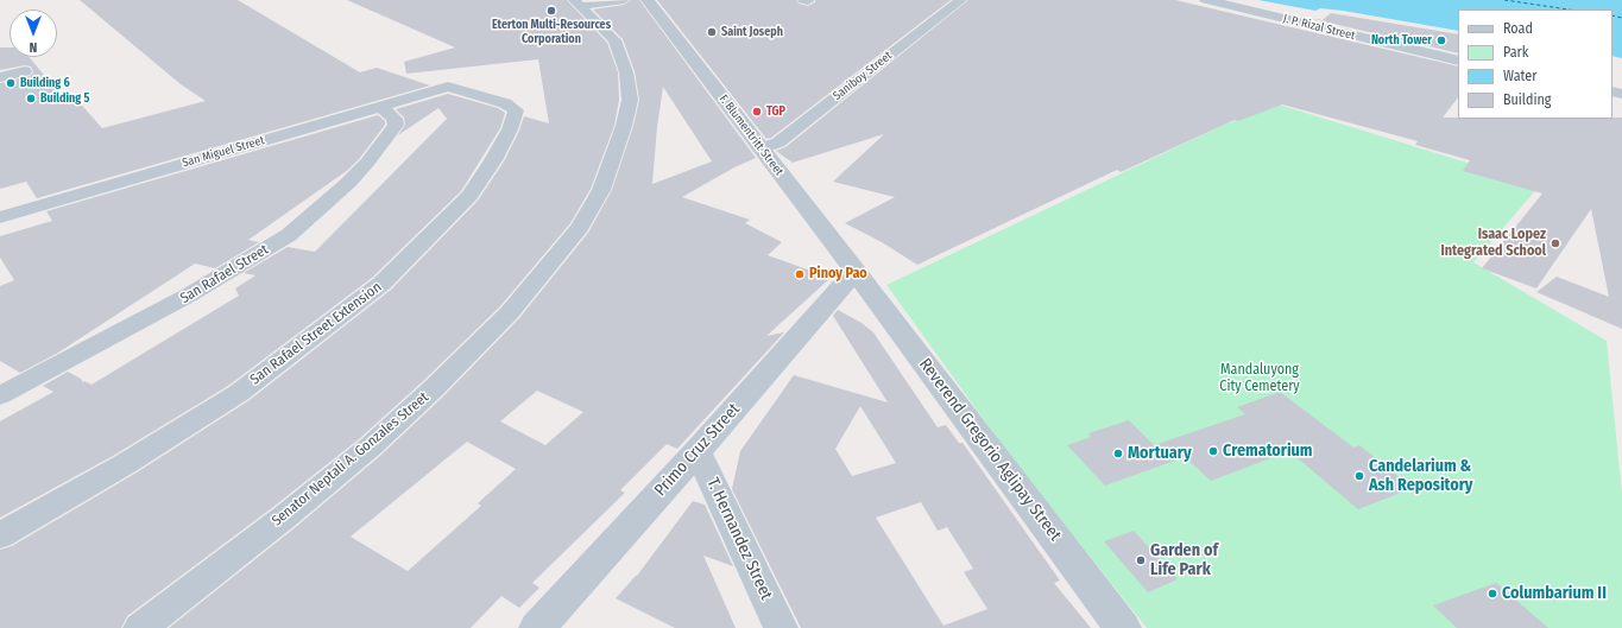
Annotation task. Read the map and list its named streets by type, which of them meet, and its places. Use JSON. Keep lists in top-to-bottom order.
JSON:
{
  "streets": {
    "street": [
      "J. P. Rizal Street",
      "Saniboy Street",
      "F. Blumentritt Street",
      "San Miguel Street",
      "San Rafael Street",
      "San Rafael Street Extension",
      "Primo Cruz Street",
      "Reverend Gregorio Aglipay Street",
      "Senator Neptali A. Gonzales Street",
      "T. Hernandez Street"
    ]
  },
  "crossings": [
    ["Saniboy Street", "F. Blumentritt Street"],
    ["F. Blumentritt Street", "Primo Cruz Street"],
    ["F. Blumentritt Street", "Reverend Gregorio Aglipay Street"],
    ["San Miguel Street", "San Rafael Street"],
    ["San Miguel Street", "San Rafael Street Extension"],
    ["Primo Cruz Street", "Reverend Gregorio Aglipay Street"],
    ["Primo Cruz Street", "T. Hernandez Street"]
  ],
  "parks": ["Mandaluyong City Cemetery"],
  "places": [
    "Eterton Multi-Resources Corporation",
    "Saint Joseph",
    "North Tower",
    "Building 6",
    "Building 5",
    "TGP",
    "Isaac Lopez Integrated School",
    "Pinoy Pao",
    "Crematorium",
    "Mortuary",
    "Candelarium & Ash Repository",
    "Garden of Life Park",
    "Columbarium II"
  ],
  "legend": [
    "Road",
    "Park",
    "Water",
    "Building"
  ],
  "north": "bottom"
}
